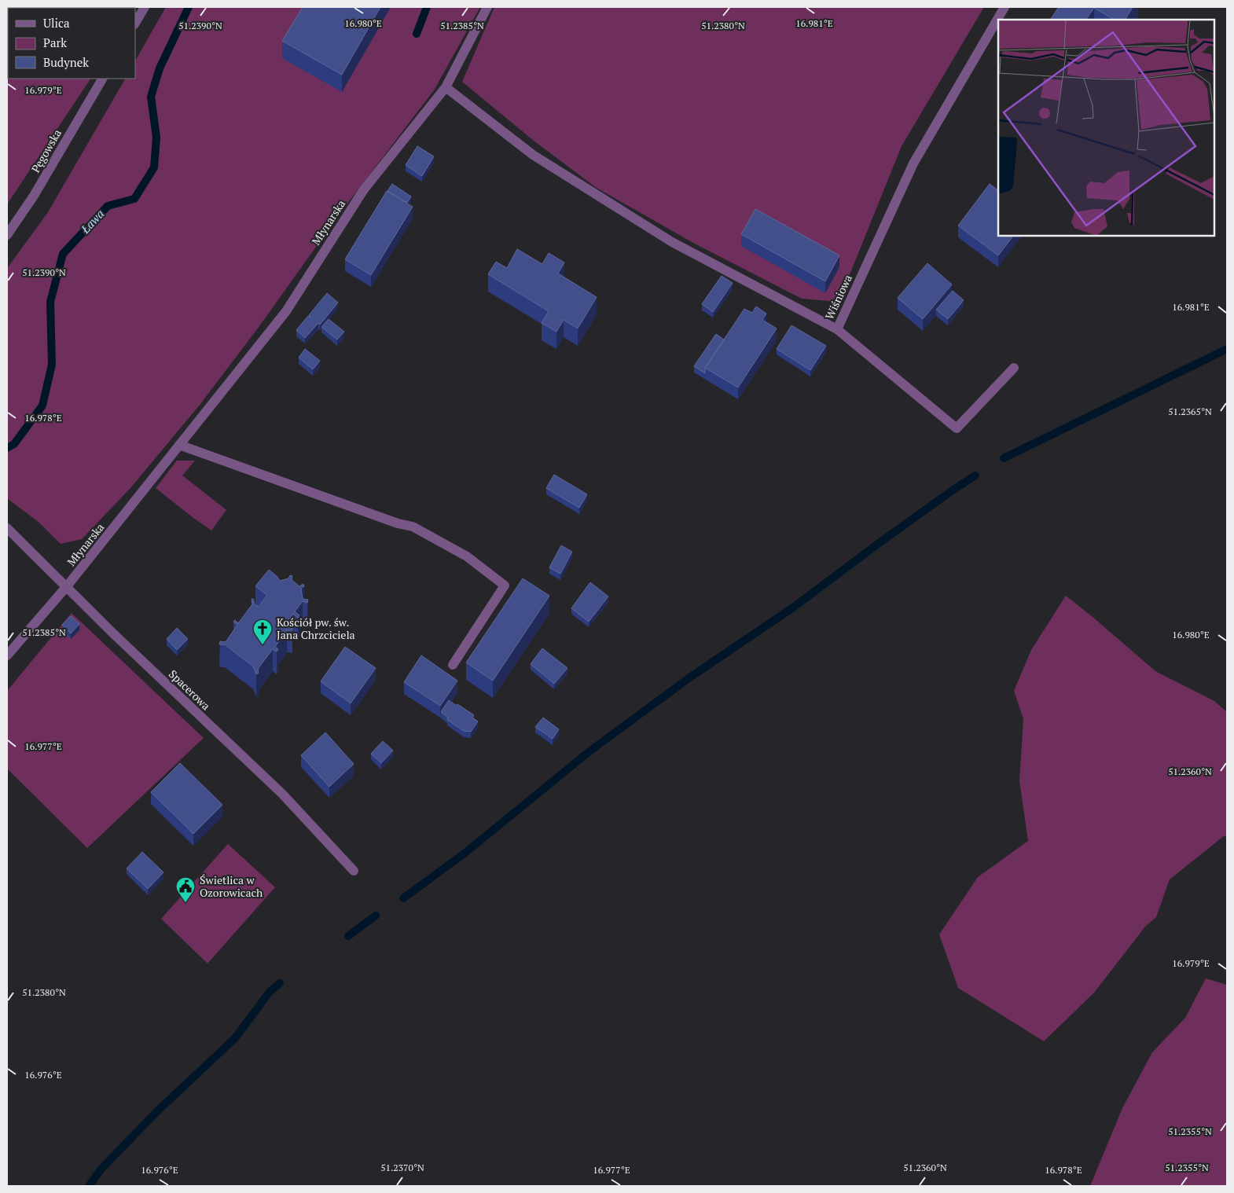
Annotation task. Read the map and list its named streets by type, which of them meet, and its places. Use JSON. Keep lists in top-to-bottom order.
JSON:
{
  "streets": {
    "street": [
      "Pęgowska",
      "Młynarska",
      "Wiśniowa",
      "Spacerowa"
    ]
  },
  "crossings": [
    ["Młynarska", "Wiśniowa"],
    ["Młynarska", "Spacerowa"]
  ],
  "water": ["Ława"],
  "places": {
    "church": ["Kościół pw. św. Jana Chrzciciela"],
    "public building": ["Świetlica w Ozorowicach"]
  },
  "legend": ["Ulica", "Park", "Budynek"],
  "coordinates": [
    "16.980°E",
    "16.981°E",
    "51.2390°N",
    "51.2385°N",
    "51.2380°N",
    "16.979°E",
    "51.2365°N",
    "16.978°E",
    "16.977°E",
    "51.2360°N",
    "16.976°E",
    "51.2355°N",
    "51.2370°N"
  ]
}
